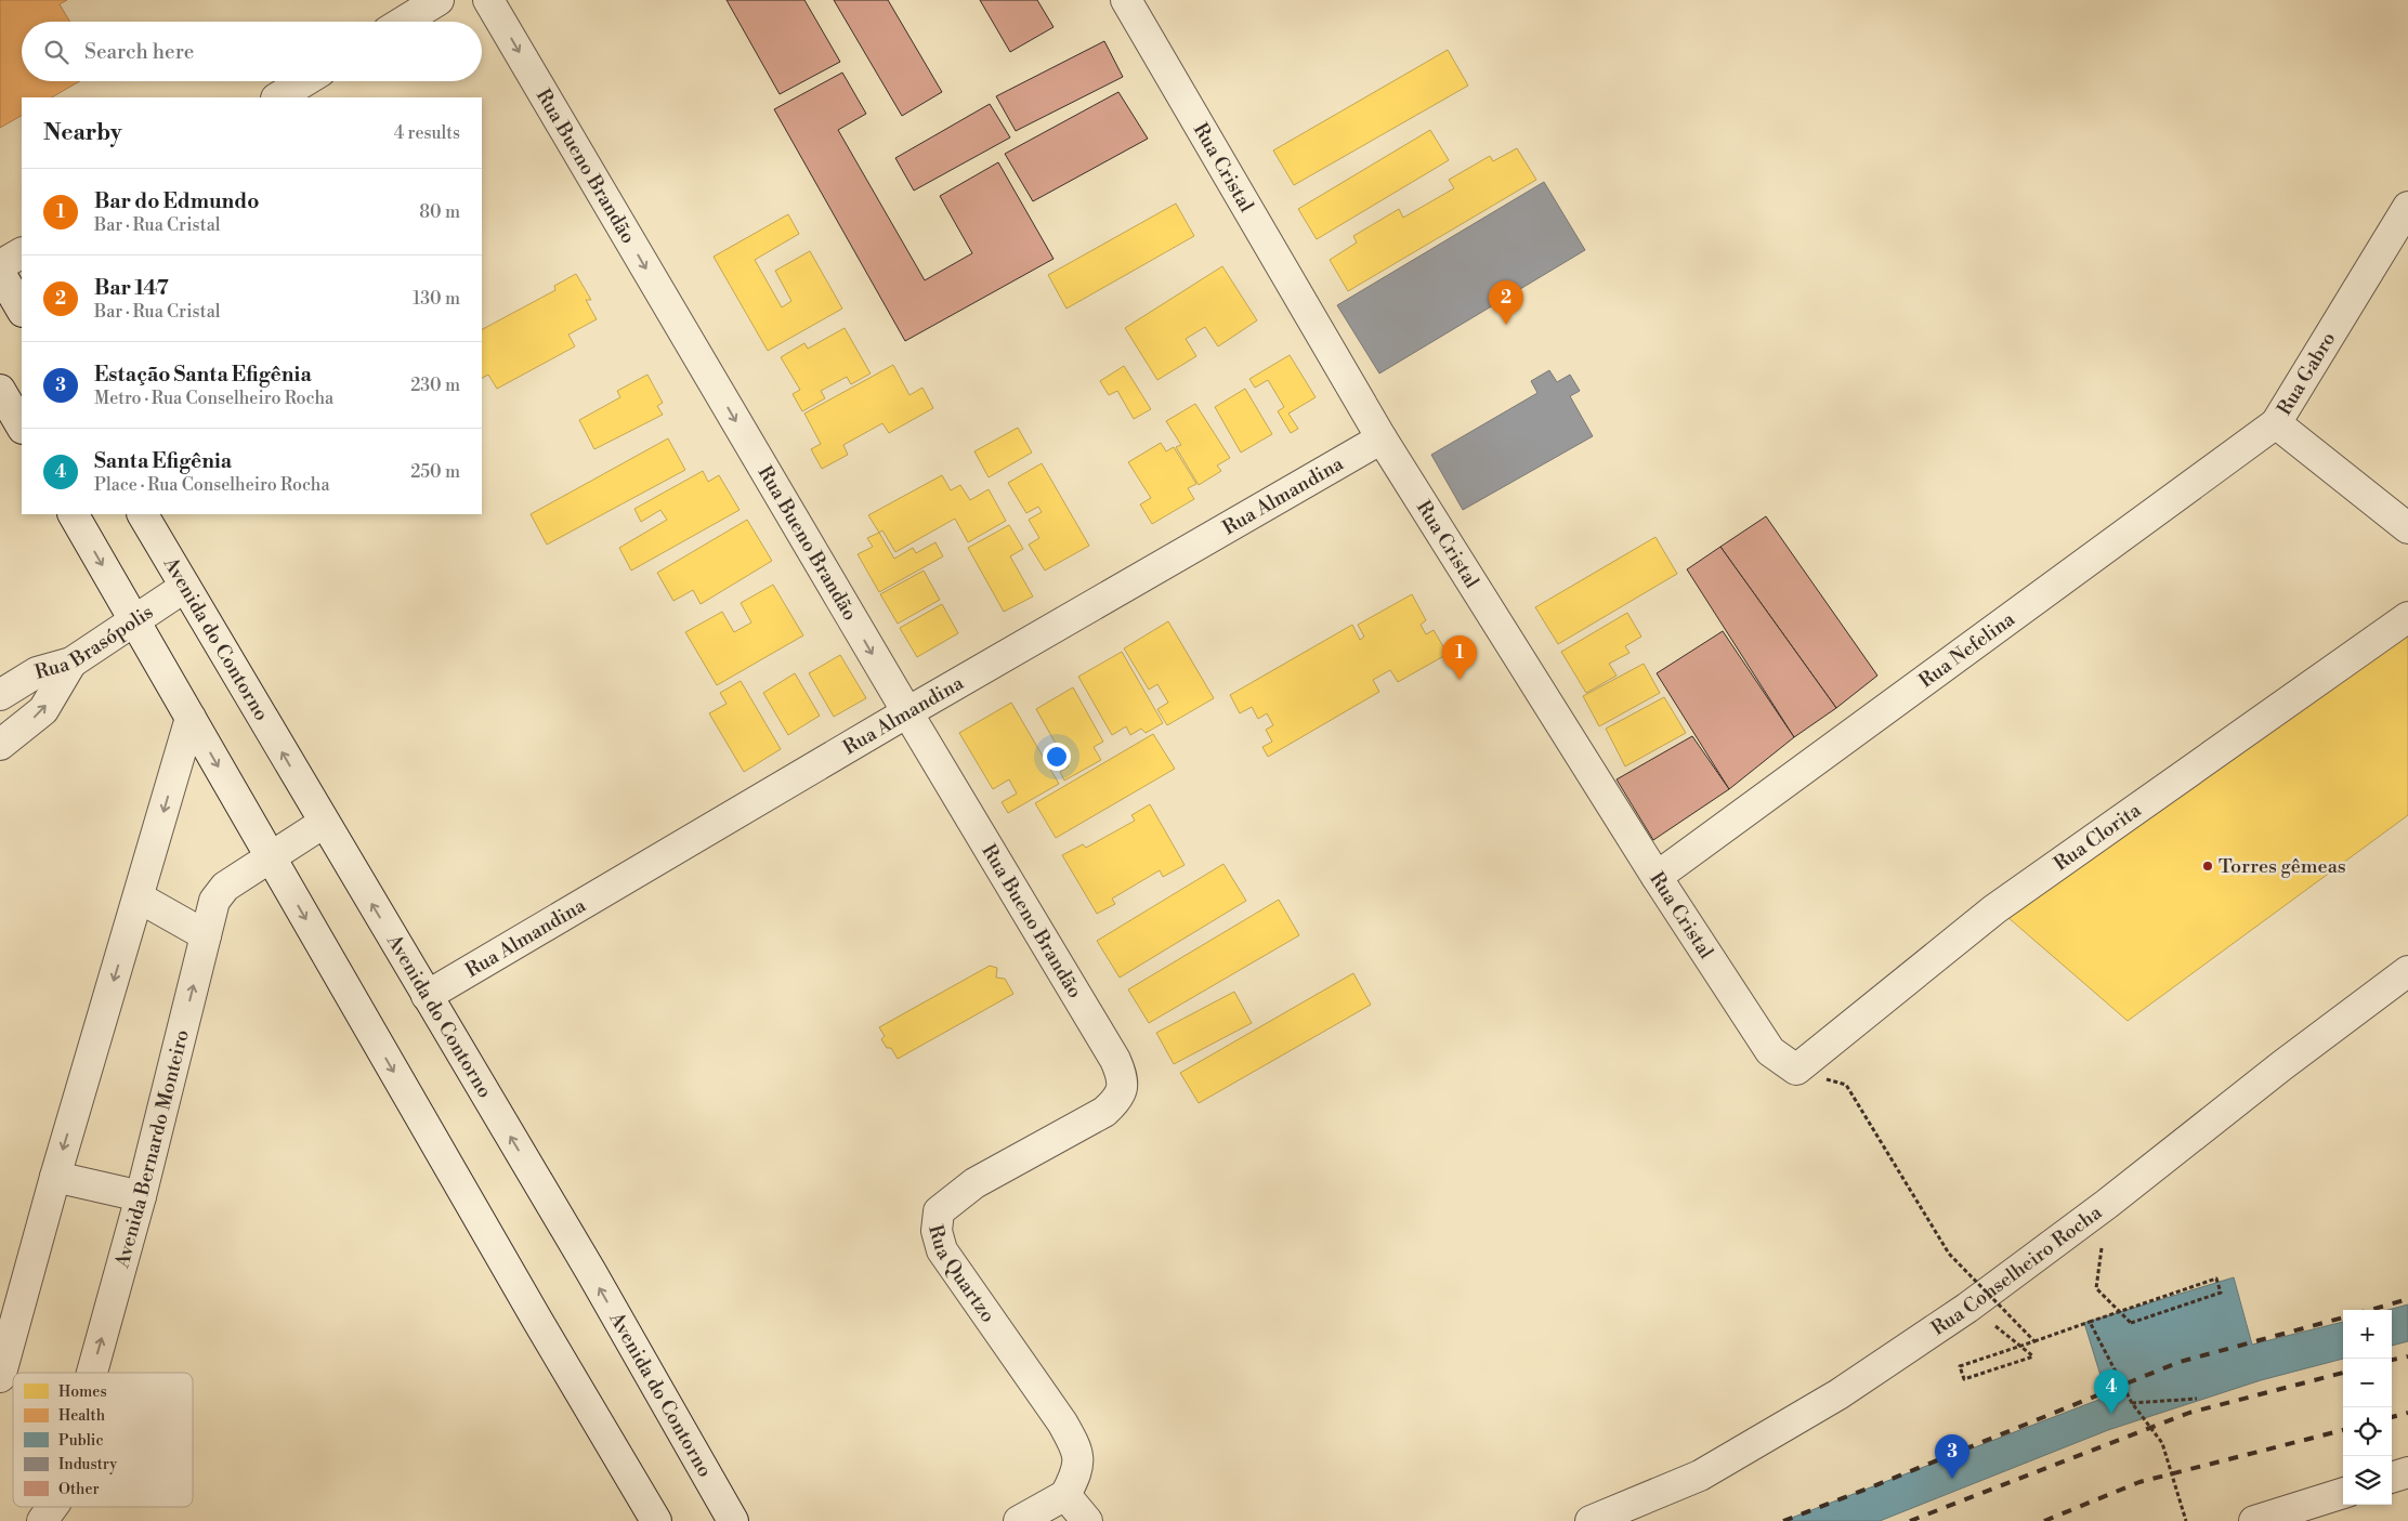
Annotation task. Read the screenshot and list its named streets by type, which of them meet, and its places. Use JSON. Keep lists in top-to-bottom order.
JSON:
{
  "streets": {
    "street": [
      "Rua Bueno Brandão",
      "Rua Cristal",
      "Rua Gabro",
      "Rua Almandina",
      "Avenida do Contorno",
      "Rua Brasópolis",
      "Rua Nefelina",
      "Rua Clorita",
      "Avenida Bernardo Monteiro",
      "Rua Quartzo",
      "Rua Conselheiro Rocha"
    ]
  },
  "crossings": [
    ["Rua Bueno Brandão", "Rua Almandina"],
    ["Rua Bueno Brandão", "Rua Quartzo"],
    ["Rua Cristal", "Rua Almandina"],
    ["Rua Cristal", "Rua Nefelina"],
    ["Rua Cristal", "Rua Clorita"],
    ["Rua Gabro", "Rua Nefelina"],
    ["Rua Almandina", "Avenida do Contorno"],
    ["Avenida do Contorno", "Rua Brasópolis"],
    ["Avenida do Contorno", "Avenida Bernardo Monteiro"]
  ],
  "one_way": ["Rua Bueno Brandão"],
  "places": ["Torres gêmeas"],
  "legend": [
    "Homes",
    "Health",
    "Public",
    "Industry",
    "Other"
  ],
  "page": {
    "search": "Search here",
    "heading": ["Nearby", "4 results"],
    "list": [
      {
        "mark": "1",
        "name": "Bar do Edmundo",
        "note": "Bar · Rua Cristal",
        "value": "80 m"
      },
      {
        "mark": "2",
        "name": "Bar 147",
        "note": "Bar · Rua Cristal",
        "value": "130 m"
      },
      {
        "mark": "3",
        "name": "Estação Santa Efigênia",
        "note": "Metro · Rua Conselheiro Rocha",
        "value": "230 m"
      },
      {
        "mark": "4",
        "name": "Santa Efigênia",
        "note": "Place · Rua Conselheiro Rocha",
        "value": "250 m"
      }
    ],
    "pins": [
      "2",
      "1",
      "4",
      "3"
    ],
    "map_buttons": ["+", "−"]
  }
}
